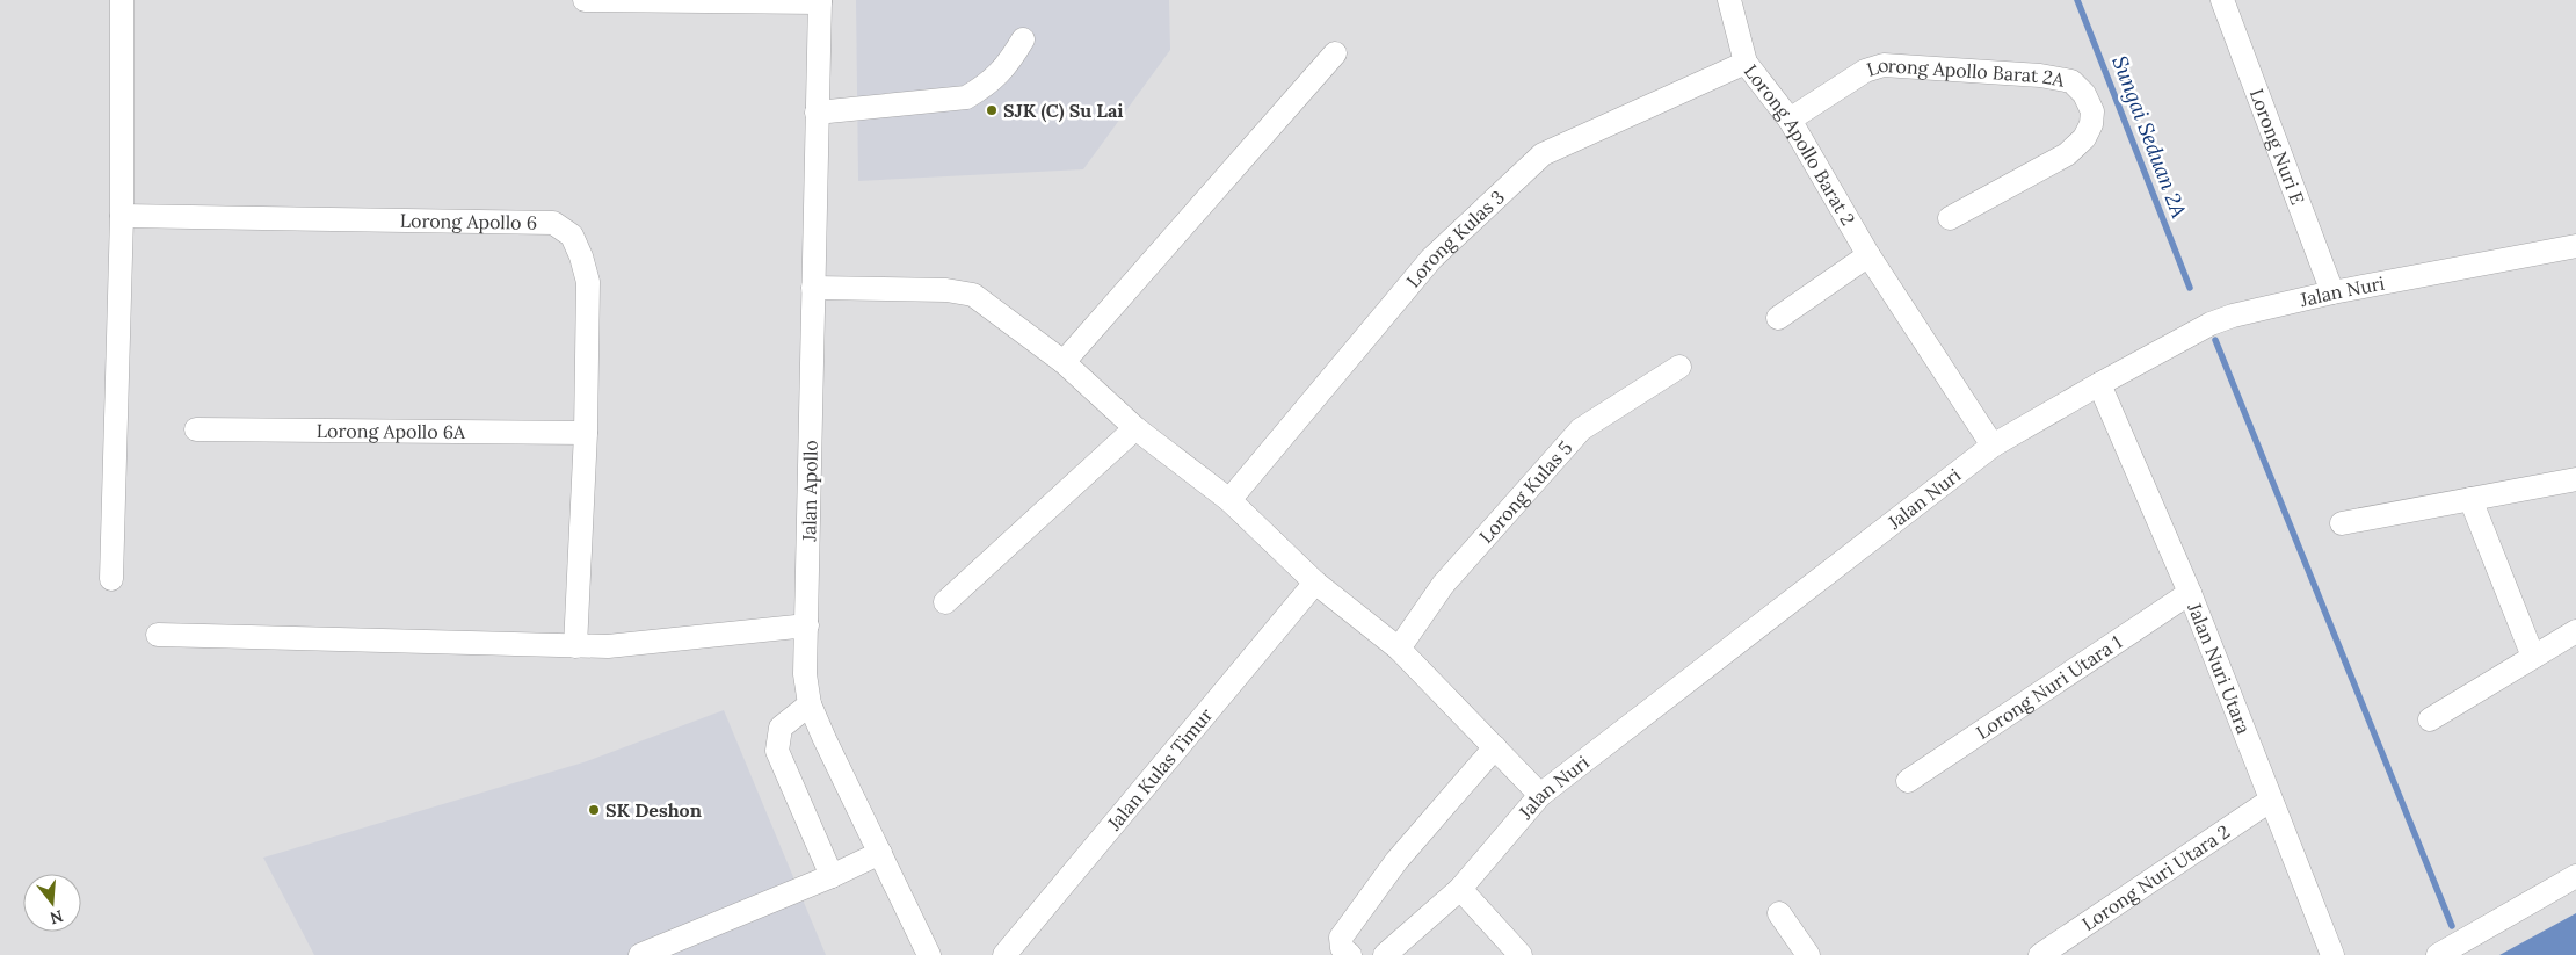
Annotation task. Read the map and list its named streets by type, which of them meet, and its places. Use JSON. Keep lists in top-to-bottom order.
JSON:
{
  "streets": {
    "street": [
      "Lorong Apollo Barat 2A",
      "Lorong Apollo Barat 2",
      "Lorong Nuri E",
      "Lorong Apollo 6",
      "Lorong Kulas 3",
      "Jalan Nuri",
      "Lorong Apollo 6A",
      "Jalan Apollo",
      "Lorong Kulas 5",
      "Jalan Nuri Utara",
      "Lorong Nuri Utara 1",
      "Jalan Kulas Timur",
      "Lorong Nuri Utara 2"
    ]
  },
  "crossings": [
    ["Lorong Apollo Barat 2A", "Lorong Apollo Barat 2"],
    ["Lorong Apollo Barat 2", "Lorong Kulas 3"],
    ["Lorong Apollo Barat 2", "Jalan Nuri"],
    ["Lorong Nuri E", "Jalan Nuri"],
    ["Lorong Apollo 6", "Lorong Apollo 6A"],
    ["Jalan Nuri", "Jalan Nuri Utara"],
    ["Jalan Nuri Utara", "Lorong Nuri Utara 1"],
    ["Jalan Nuri Utara", "Lorong Nuri Utara 2"]
  ],
  "water": ["Sungai Seduan 2A"],
  "places": ["SJK (C) Su Lai", "SK Deshon"],
  "north": "bottom"
}
